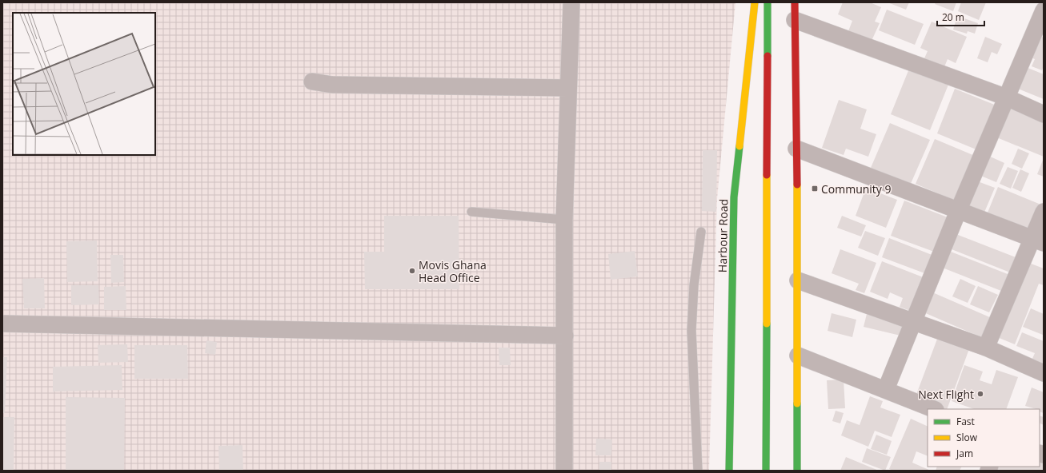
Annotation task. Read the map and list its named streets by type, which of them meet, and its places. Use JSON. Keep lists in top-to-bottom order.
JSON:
{
  "streets": {
    "main road": ["Harbour Road"]
  },
  "places": {
    "transit": ["Community 9"],
    "other": ["Movis Ghana Head Office", "Next Flight"]
  },
  "legend": ["Fast", "Slow", "Jam"],
  "scale_bar": "20 m"
}
